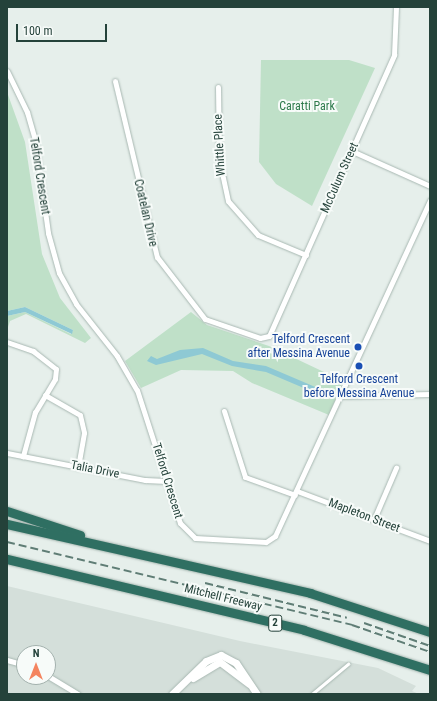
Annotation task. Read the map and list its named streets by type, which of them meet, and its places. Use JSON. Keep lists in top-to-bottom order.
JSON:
{
  "streets": {
    "highway": ["Mitchell Freeway", "2"],
    "street": [
      "Whittle Place",
      "Telford Crescent",
      "McCulum Street",
      "Coatelan Drive",
      "Talia Drive",
      "Mapleton Street"
    ]
  },
  "crossings": [
    ["Whittle Place", "McCulum Street"],
    ["Telford Crescent", "Talia Drive"],
    ["Telford Crescent", "Mapleton Street"],
    ["McCulum Street", "Coatelan Drive"]
  ],
  "parks": ["Caratti Park"],
  "places": ["Telford Crescent after Messina Avenue", "Telford Crescent before Messina Avenue"],
  "scale_bar": "100 m",
  "north": "top"
}
